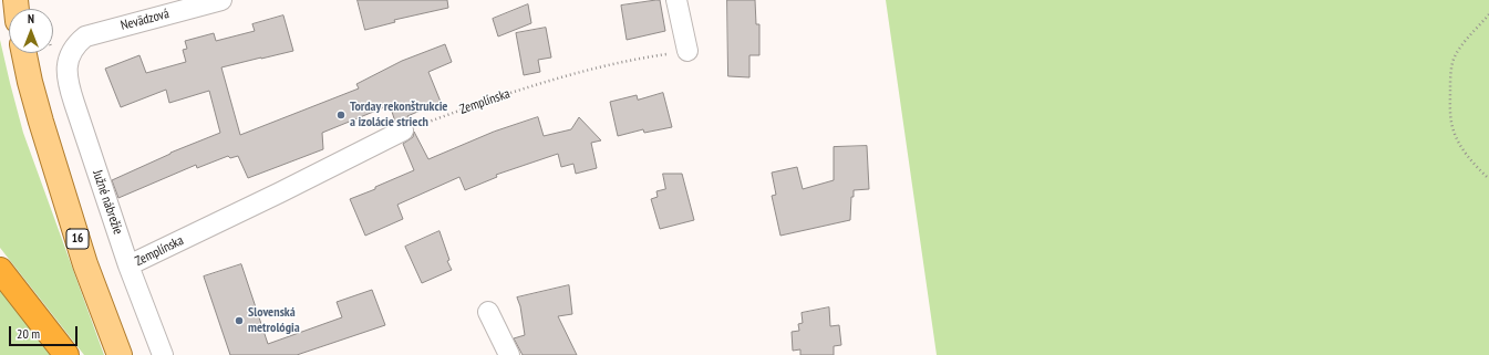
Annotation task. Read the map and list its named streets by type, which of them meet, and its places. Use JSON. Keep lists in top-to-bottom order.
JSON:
{
  "streets": {
    "main road": ["16"],
    "street": ["Nevädzová", "Zemplínska", "Južné nábrežie"]
  },
  "crossings": [
    ["Nevädzová", "Južné nábrežie"],
    ["Zemplínska", "Južné nábrežie"]
  ],
  "places": ["Torday rekonštrukcie a izolácie striech", "Slovenská metrológia"],
  "scale_bar": "20 m",
  "north": "top"
}
